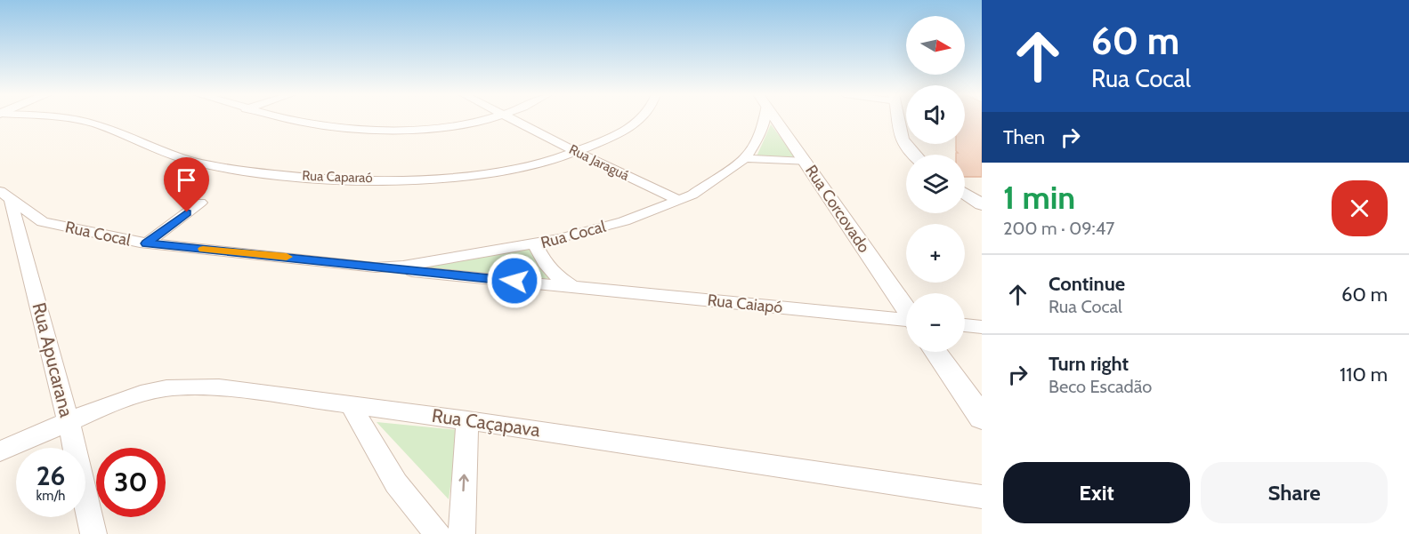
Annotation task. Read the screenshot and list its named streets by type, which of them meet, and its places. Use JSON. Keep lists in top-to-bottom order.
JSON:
{
  "streets": {
    "street": [
      "Rua Jaraguá",
      "Rua Caparaó",
      "Rua Corcovado",
      "Rua Cocal",
      "Rua Caiapó",
      "Rua Apucarana",
      "Rua Caçapava"
    ]
  },
  "crossings": [
    ["Rua Jaraguá", "Rua Caparaó"],
    ["Rua Jaraguá", "Rua Cocal"],
    ["Rua Cocal", "Rua Caiapó"],
    ["Rua Cocal", "Rua Apucarana"],
    ["Rua Apucarana", "Rua Caçapava"]
  ],
  "north": "right",
  "page": {
    "turn": ["60 m", "Rua Cocal"],
    "map_buttons": ["+", "−"],
    "then": "Then",
    "heading": ["1 min", "200 m · 09:47"],
    "list": [
      {
        "name": "Continue",
        "note": "Rua Cocal",
        "value": "60 m"
      },
      {
        "name": "Turn right",
        "note": "Beco Escadão",
        "value": "110 m"
      }
    ],
    "speed": "26 km/h",
    "limit": "30",
    "buttons": ["Exit", "Share"]
  }
}
